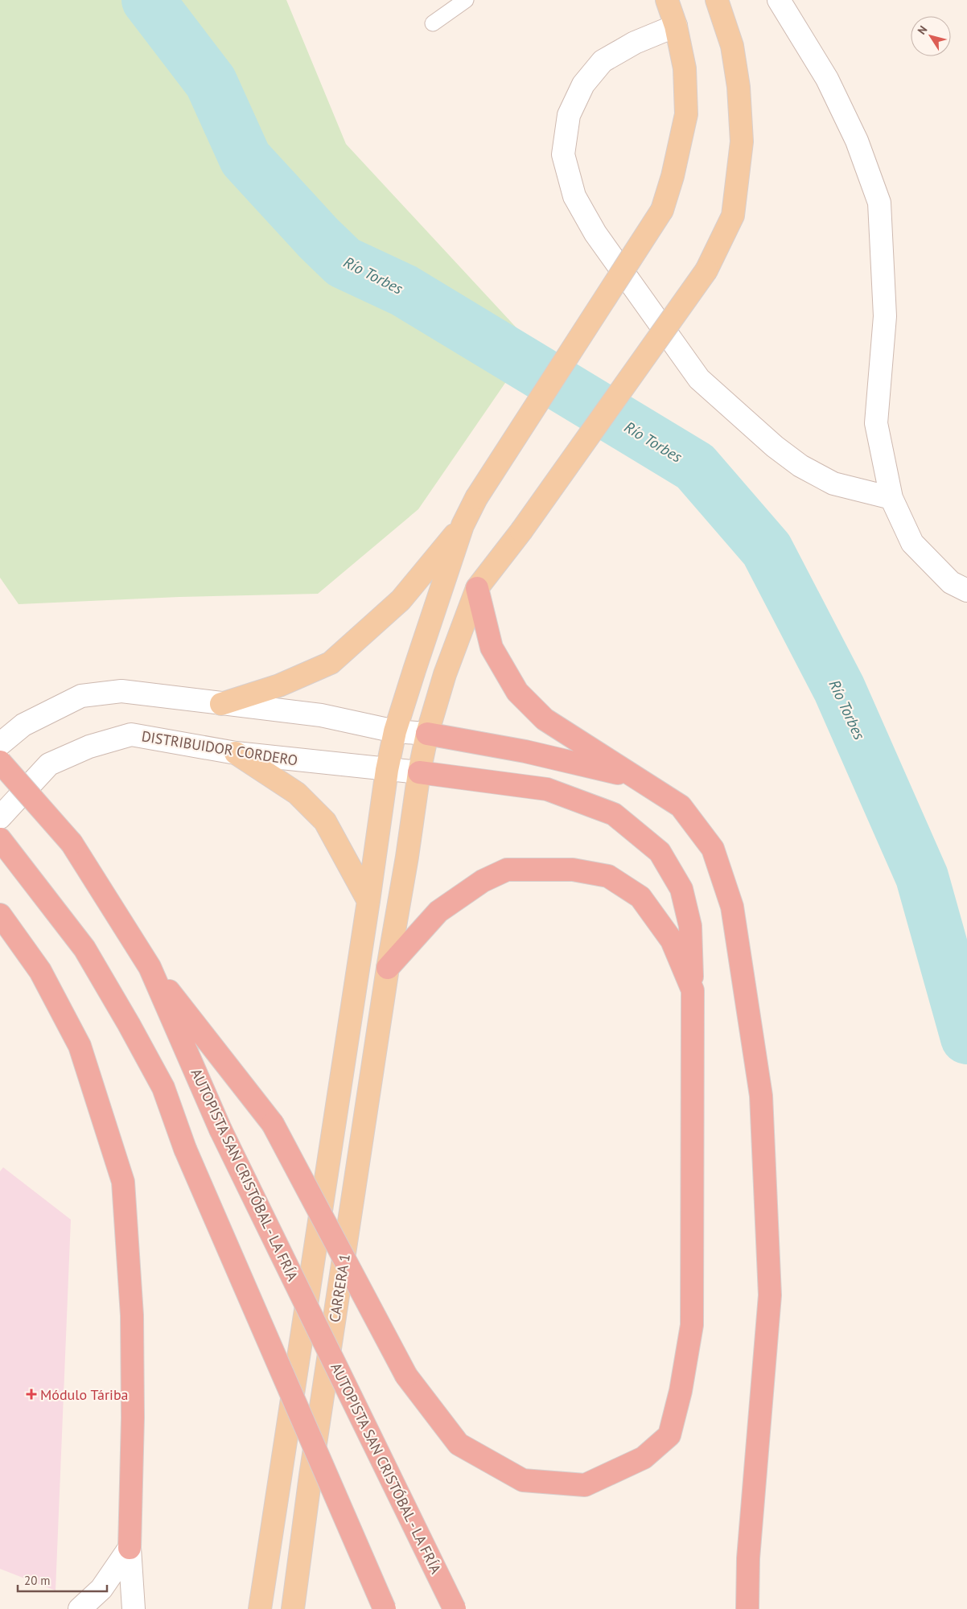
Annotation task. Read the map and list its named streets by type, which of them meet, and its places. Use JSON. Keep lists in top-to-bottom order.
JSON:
{
  "streets": {
    "highway": ["AUTOPISTA SAN CRISTÓBAL - LA FRÍA"],
    "main road": ["CARRERA 1"],
    "street": ["DISTRIBUIDOR CORDERO"]
  },
  "crossings": [
    ["DISTRIBUIDOR CORDERO", "CARRERA 1"]
  ],
  "water": ["Río Torbes"],
  "places": {
    "health": ["Módulo Táriba"]
  },
  "scale_bar": "20 m",
  "north": "top left"
}
